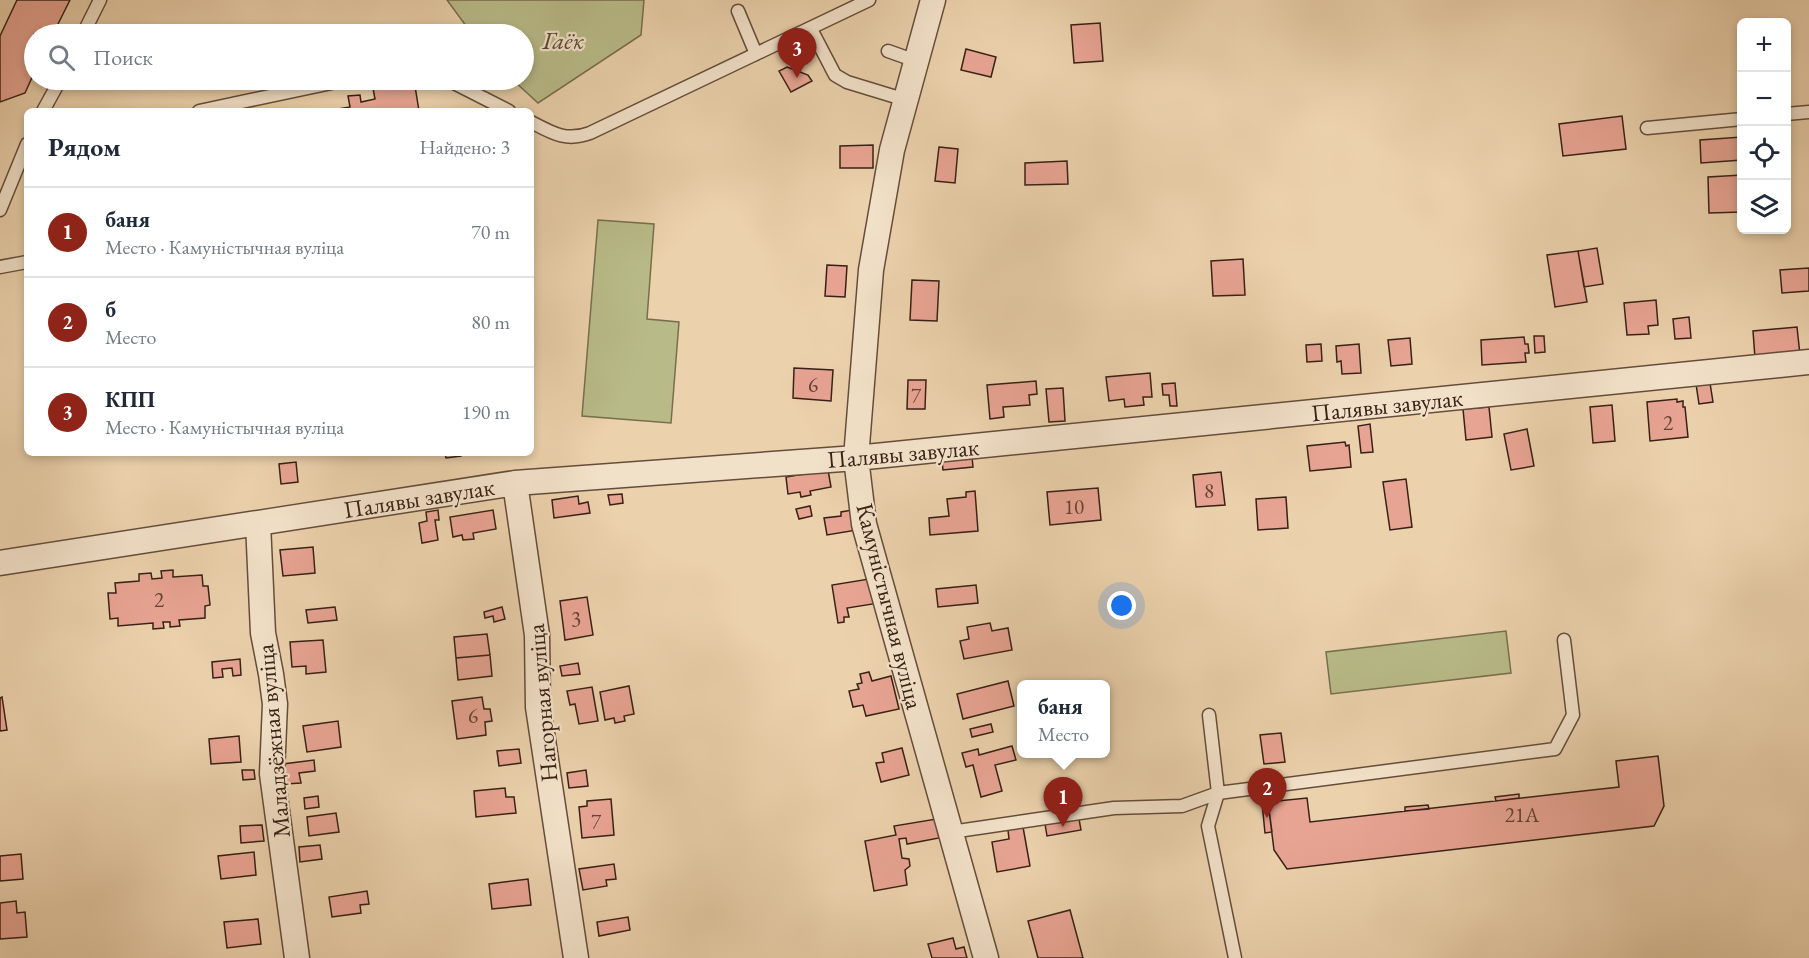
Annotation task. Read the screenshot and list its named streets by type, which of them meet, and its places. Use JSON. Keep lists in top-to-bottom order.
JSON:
{
  "streets": {
    "street": [
      "Палявы завулак",
      "Камуністычная вуліца",
      "Нагорная вуліца",
      "Маладзёжная вуліца"
    ]
  },
  "crossings": [
    ["Палявы завулак", "Камуністычная вуліца"],
    ["Палявы завулак", "Нагорная вуліца"],
    ["Палявы завулак", "Маладзёжная вуліца"]
  ],
  "parks": ["Гаёк"],
  "house_numbers": [
    "6",
    "7",
    "2",
    "8",
    "10",
    "2",
    "3",
    "6",
    "21А",
    "7"
  ],
  "page": {
    "map_buttons": ["+", "−"],
    "search": "Поиск",
    "pins": ["3", "2", "1"],
    "heading": ["Рядом", "Найдено: 3"],
    "list": [
      {
        "mark": "1",
        "name": "баня",
        "note": "Место · Камуністычная вуліца",
        "value": "70 m"
      },
      {
        "mark": "2",
        "name": "б",
        "note": "Место",
        "value": "80 m"
      },
      {
        "mark": "3",
        "name": "КПП",
        "note": "Место · Камуністычная вуліца",
        "value": "190 m"
      }
    ],
    "popup": ["баня", "Место"]
  }
}
